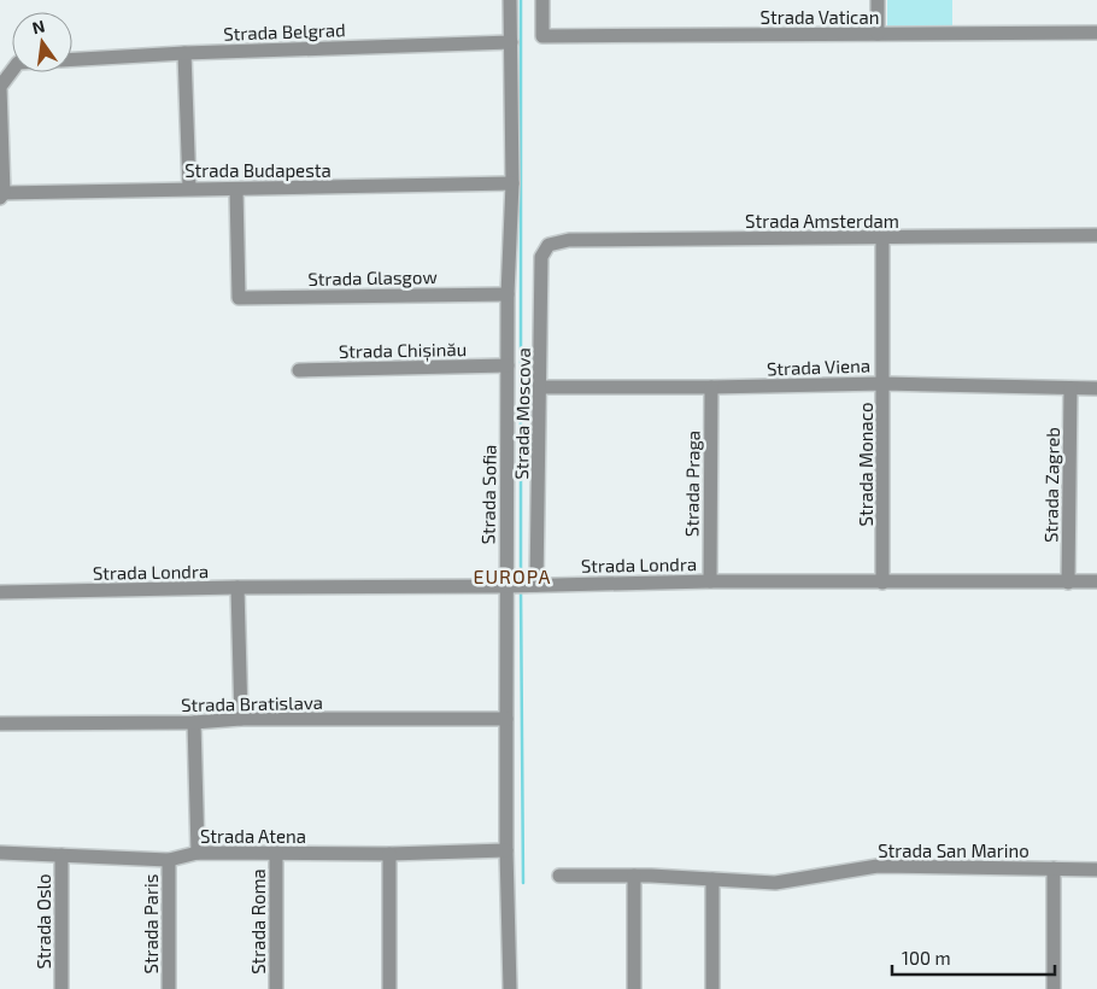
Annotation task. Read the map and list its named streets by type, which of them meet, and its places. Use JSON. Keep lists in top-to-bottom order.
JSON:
{
  "streets": {
    "street": [
      "Strada Vatican",
      "Strada Belgrad",
      "Strada Budapesta",
      "Strada Amsterdam",
      "Strada Glasgow",
      "Strada Chișinău",
      "Strada Viena",
      "Strada Moscova",
      "Strada Monaco",
      "Strada Praga",
      "Strada Zagreb",
      "Strada Sofia",
      "Strada Londra",
      "Strada Bratislava",
      "Strada Atena",
      "Strada San Marino",
      "Strada Oslo",
      "Strada Roma",
      "Strada Paris"
    ]
  },
  "crossings": [
    ["Strada Belgrad", "Strada Budapesta"],
    ["Strada Belgrad", "Strada Sofia"],
    ["Strada Budapesta", "Strada Glasgow"],
    ["Strada Budapesta", "Strada Sofia"],
    ["Strada Amsterdam", "Strada Moscova"],
    ["Strada Amsterdam", "Strada Monaco"],
    ["Strada Glasgow", "Strada Sofia"],
    ["Strada Chișinău", "Strada Sofia"],
    ["Strada Viena", "Strada Moscova"],
    ["Strada Viena", "Strada Monaco"],
    ["Strada Viena", "Strada Praga"],
    ["Strada Viena", "Strada Zagreb"],
    ["Strada Moscova", "Strada Sofia"],
    ["Strada Moscova", "Strada Londra"],
    ["Strada Monaco", "Strada Londra"],
    ["Strada Praga", "Strada Londra"],
    ["Strada Zagreb", "Strada Londra"],
    ["Strada Sofia", "Strada Londra"],
    ["Strada Sofia", "Strada Bratislava"],
    ["Strada Sofia", "Strada Atena"],
    ["Strada Atena", "Strada Oslo"],
    ["Strada Atena", "Strada Roma"],
    ["Strada Atena", "Strada Paris"]
  ],
  "districts": ["EUROPA"],
  "scale_bar": "100 m",
  "north": "top"
}
